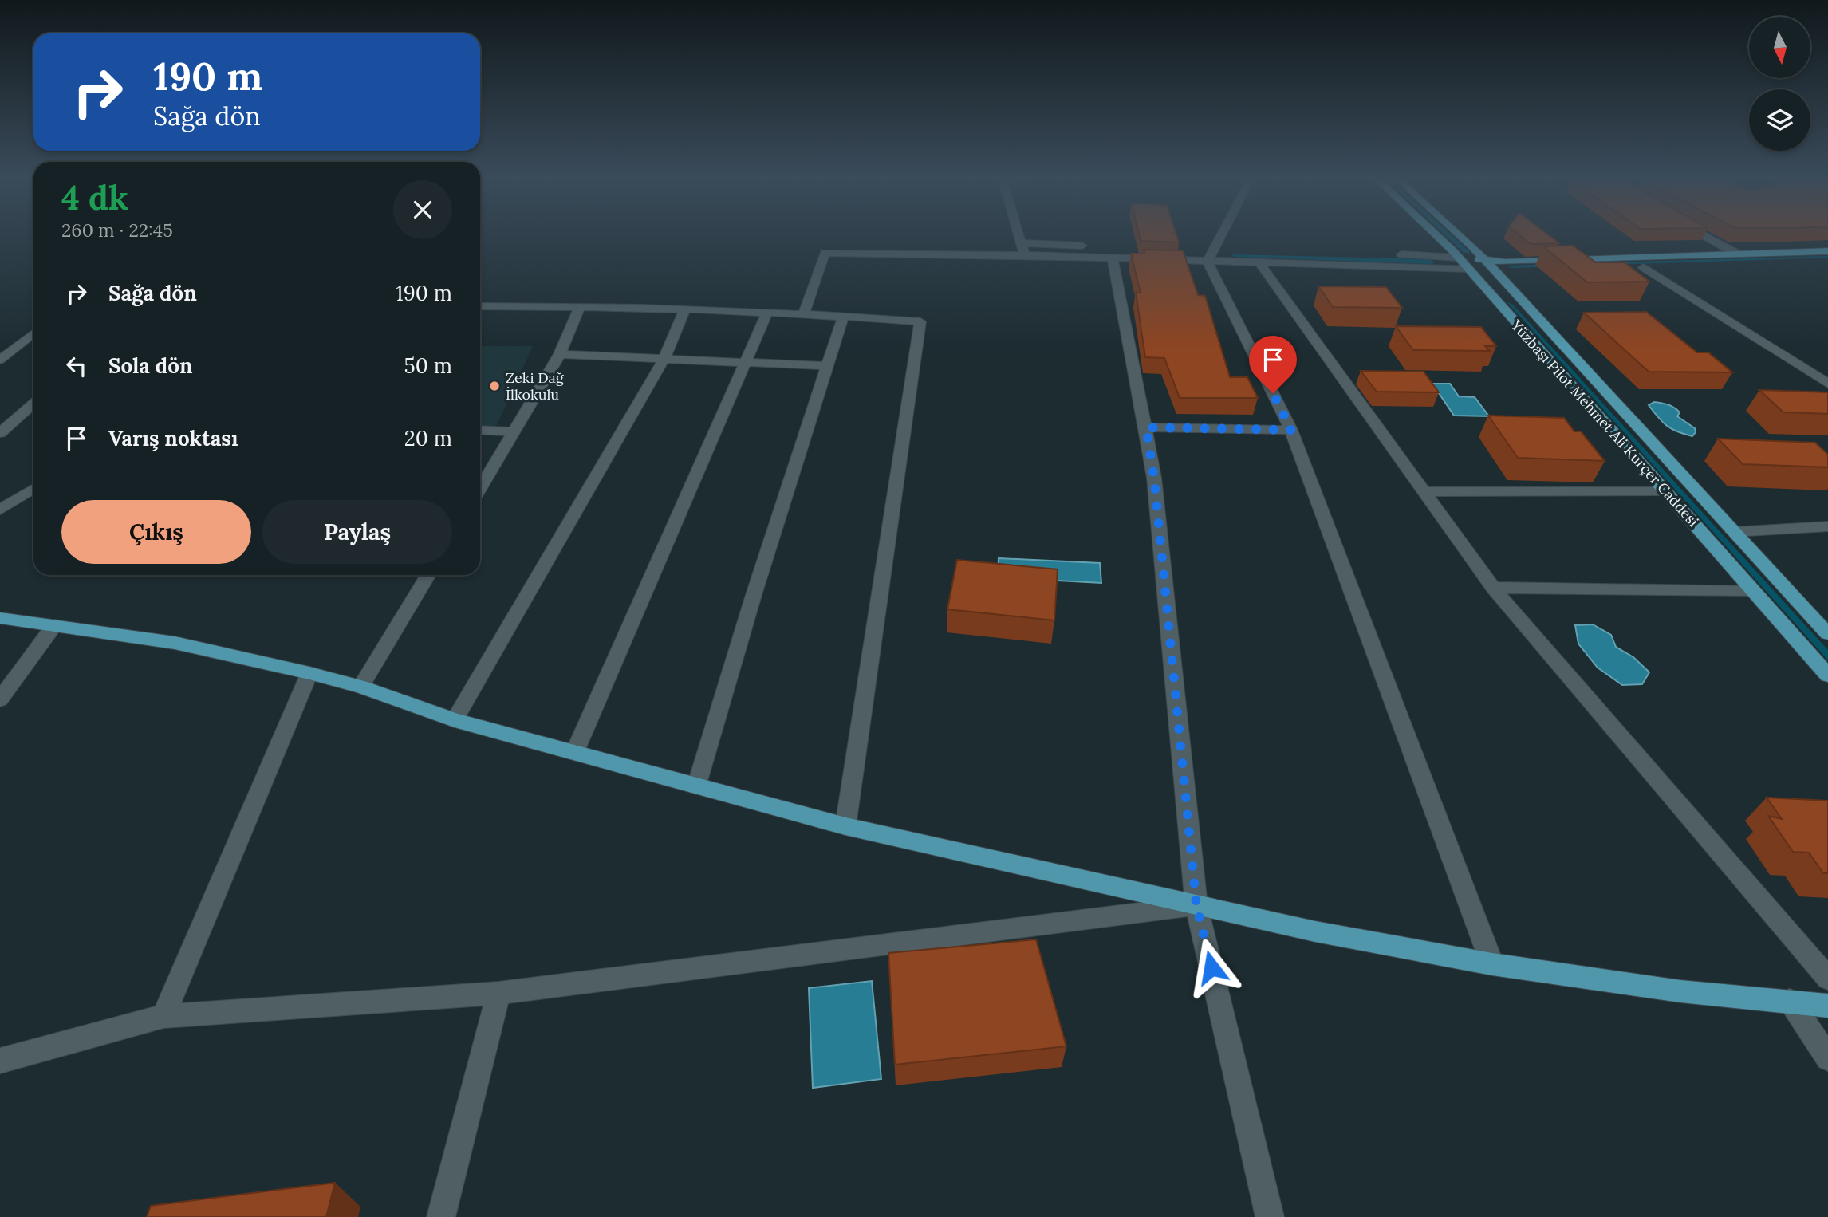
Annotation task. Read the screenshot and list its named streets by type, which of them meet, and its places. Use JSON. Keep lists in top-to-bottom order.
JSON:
{
  "streets": {
    "main road": ["Yüzbaşı Pilot Mehmet Ali Kurçer Caddesi"]
  },
  "places": ["Zeki Dağ İlkokulu"],
  "north": "bottom",
  "page": {
    "turn": ["190 m", "Sağa dön"],
    "heading": ["4 dk", "260 m · 22:45"],
    "list": [
      {
        "name": "Sağa dön",
        "value": "190 m"
      },
      {
        "name": "Sola dön",
        "value": "50 m"
      },
      {
        "name": "Varış noktası",
        "value": "20 m"
      }
    ],
    "buttons": ["Çıkış", "Paylaş"]
  }
}
